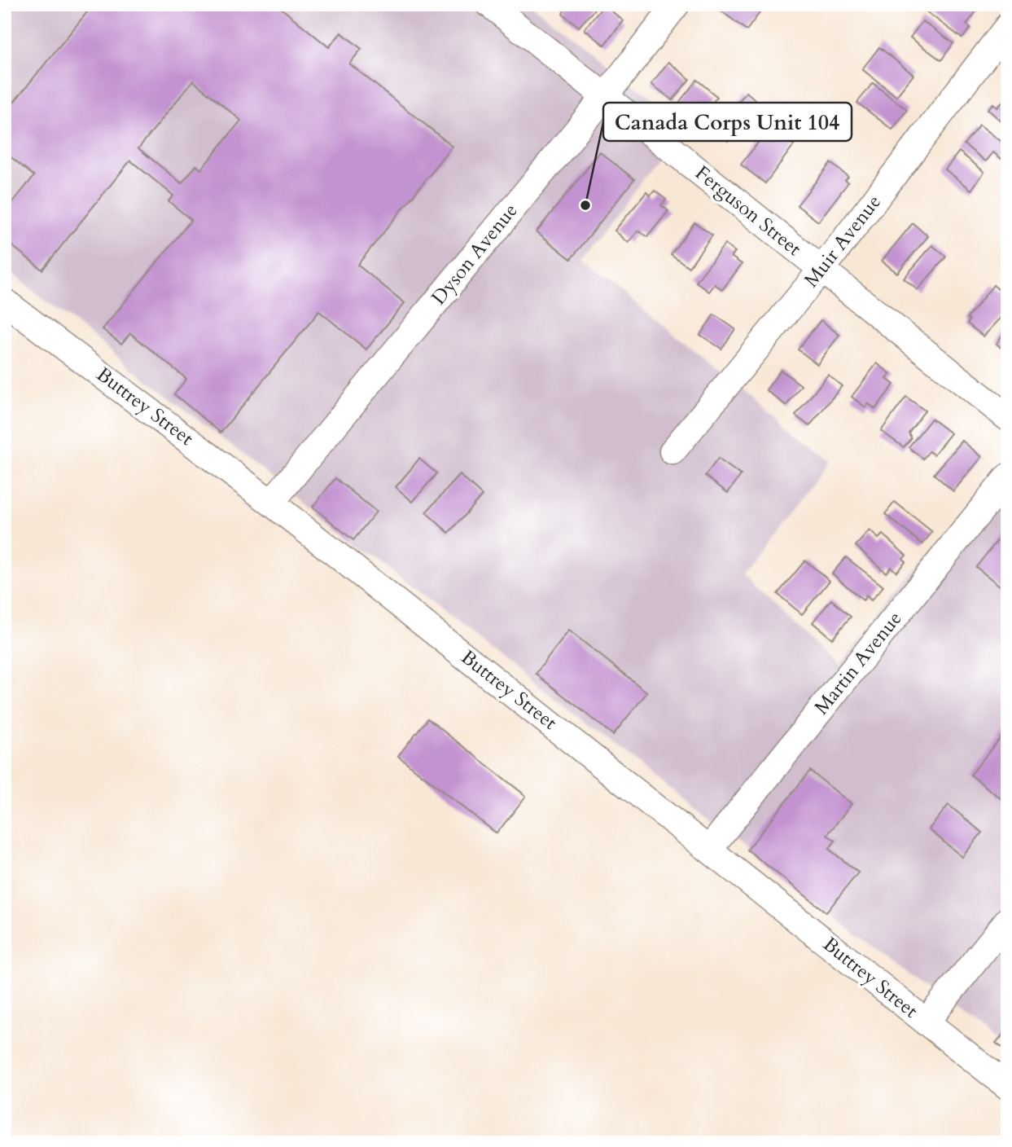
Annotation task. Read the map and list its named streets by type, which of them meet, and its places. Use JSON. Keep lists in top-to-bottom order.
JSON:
{
  "streets": {
    "street": [
      "Ferguson Street",
      "Muir Avenue",
      "Dyson Avenue",
      "Buttrey Street",
      "Martin Avenue"
    ]
  },
  "crossings": [
    ["Ferguson Street", "Muir Avenue"],
    ["Ferguson Street", "Dyson Avenue"],
    ["Dyson Avenue", "Buttrey Street"],
    ["Buttrey Street", "Martin Avenue"]
  ],
  "places": ["Canada Corps Unit 104"]
}
